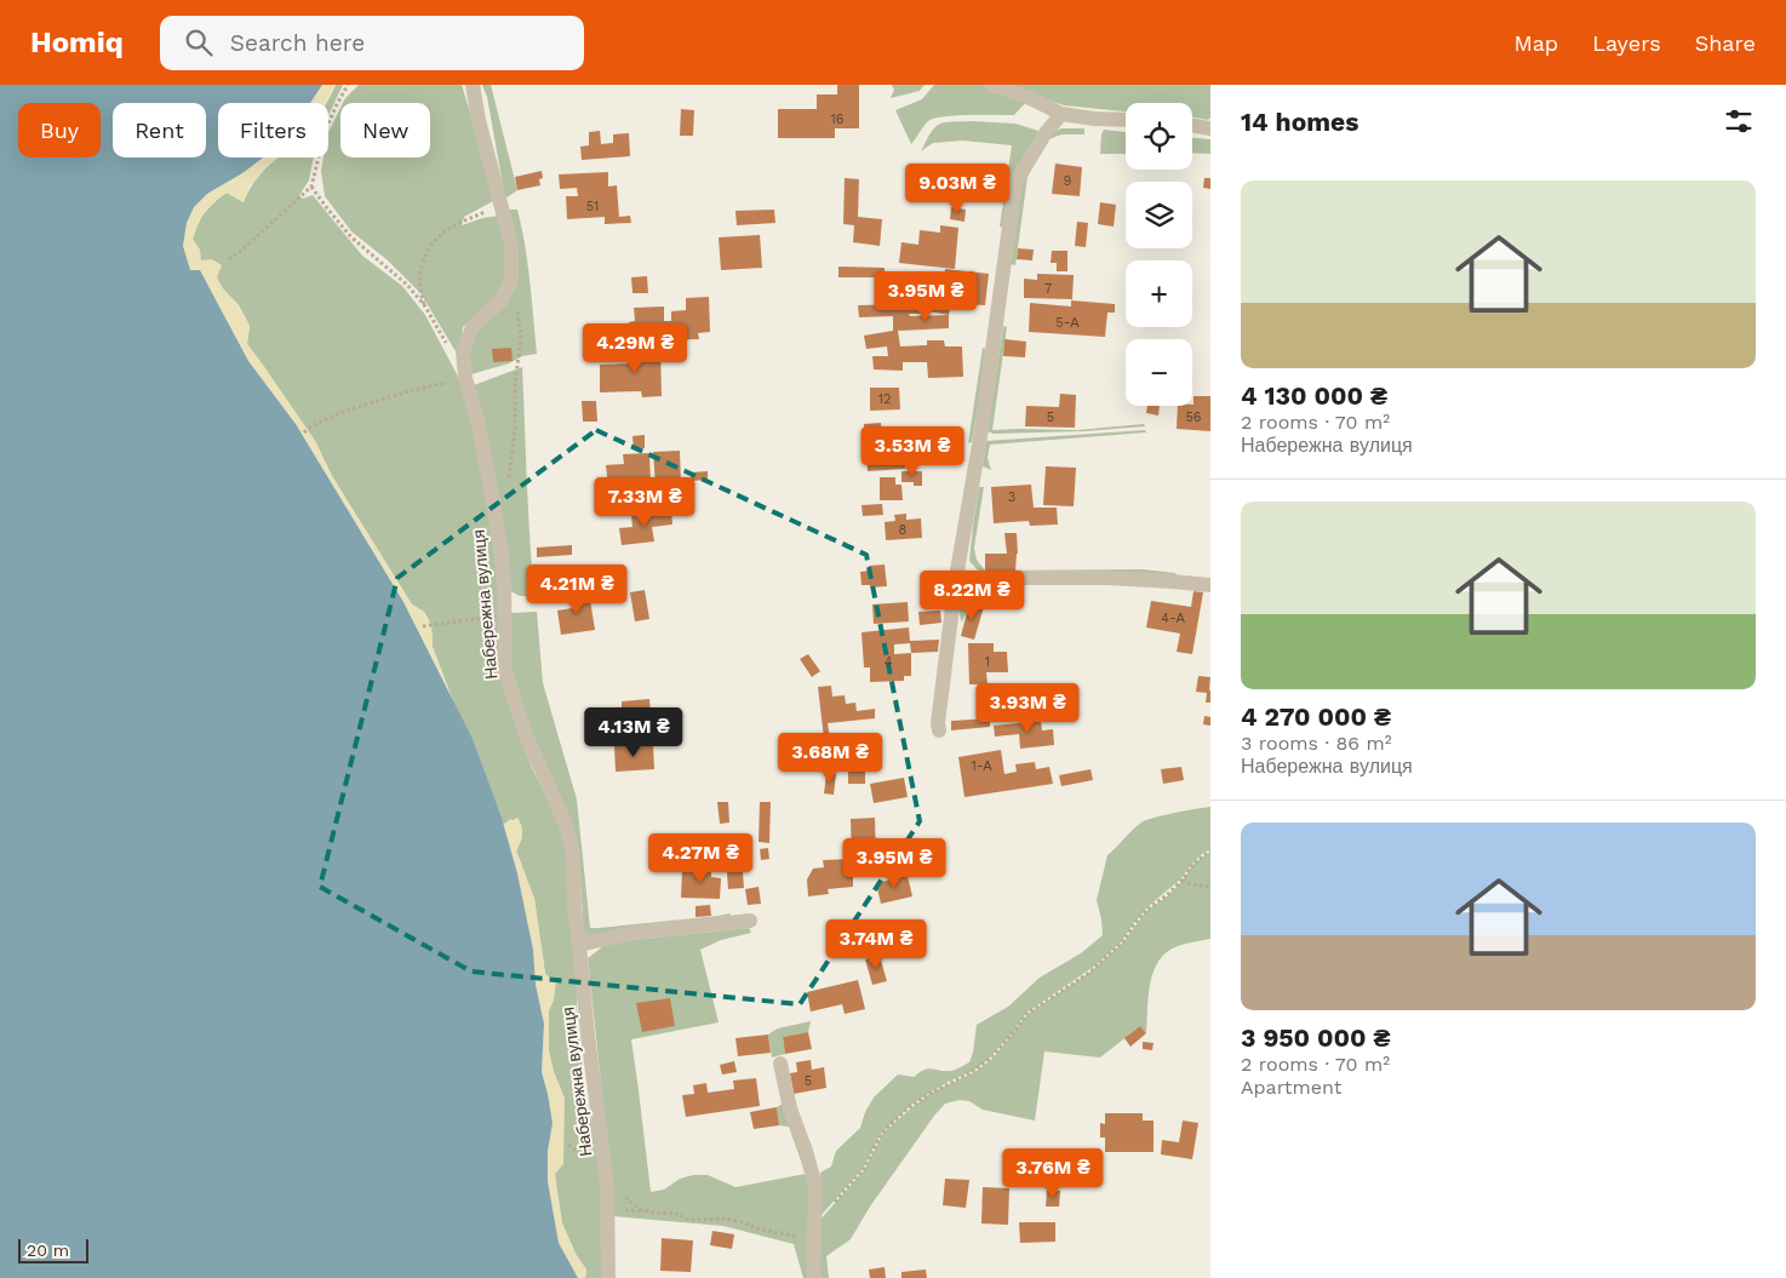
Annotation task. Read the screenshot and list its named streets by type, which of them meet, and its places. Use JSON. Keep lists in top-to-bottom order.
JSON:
{
  "streets": {
    "street": ["Набережна вулиця"]
  },
  "house_numbers": [
    "16",
    "9",
    "51",
    "7",
    "5-А",
    "12",
    "5",
    "56",
    "3",
    "8",
    "4-А",
    "4",
    "1",
    "1-А",
    "5"
  ],
  "scale_bar": "20 m",
  "page": {
    "header": "Homiq",
    "search": "Search here",
    "nav": ["Map", "Layers", "Share"],
    "heading": "14 homes",
    "map_buttons": ["+", "−"],
    "chip": [
      "Buy",
      "Rent",
      "Filters",
      "New"
    ],
    "list": [
      {
        "name": "4 130 000 ₴",
        "note": "2 rooms · 70 m² · Набережна вулиця"
      },
      {
        "name": "4 270 000 ₴",
        "note": "3 rooms · 86 m² · Набережна вулиця"
      },
      {
        "name": "3 950 000 ₴",
        "note": "2 rooms · 70 m² · Apartment"
      }
    ],
    "price": [
      "9.03M ₴",
      "3.95M ₴",
      "4.29M ₴",
      "3.53M ₴",
      "7.33M ₴",
      "4.21M ₴",
      "8.22M ₴",
      "3.93M ₴",
      "4.13M ₴",
      "3.68M ₴",
      "4.27M ₴",
      "3.95M ₴",
      "3.74M ₴",
      "3.76M ₴"
    ],
    "scale": "20 m"
  }
}
